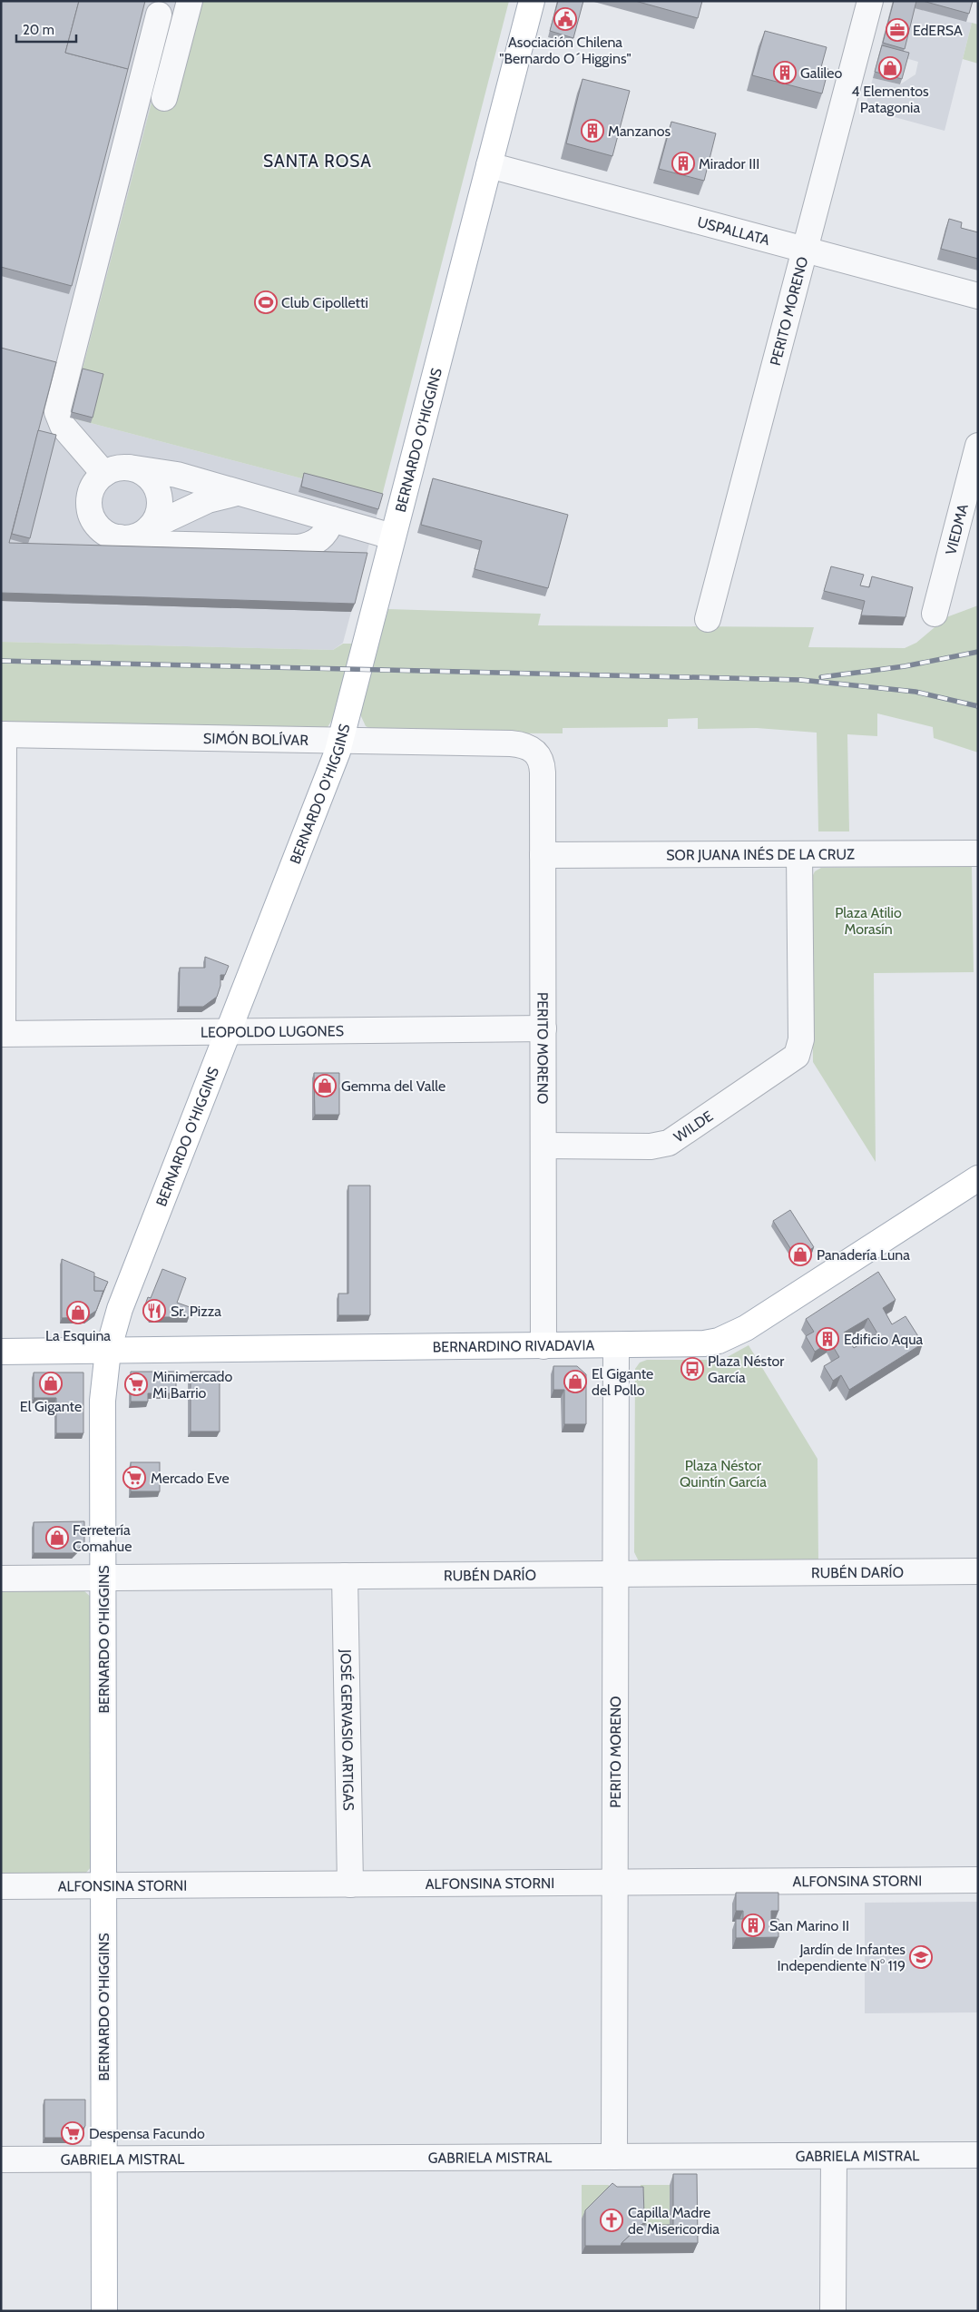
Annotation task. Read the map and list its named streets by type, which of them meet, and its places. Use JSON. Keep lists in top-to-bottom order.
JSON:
{
  "streets": {
    "main road": ["BERNARDO O'HIGGINS", "BERNARDINO RIVADAVIA"],
    "street": [
      "USPALLATA",
      "PERITO MORENO",
      "VIEDMA",
      "SIMÓN BOLÍVAR",
      "SOR JUANA INÉS DE LA CRUZ",
      "LEOPOLDO LUGONES",
      "WILDE",
      "RUBÉN DARÍO",
      "JOSÉ GERVASIO ARTIGAS",
      "ALFONSINA STORNI",
      "GABRIELA MISTRAL"
    ]
  },
  "crossings": [
    ["USPALLATA", "PERITO MORENO"],
    ["USPALLATA", "BERNARDO O'HIGGINS"],
    ["PERITO MORENO", "SIMÓN BOLÍVAR"],
    ["PERITO MORENO", "SOR JUANA INÉS DE LA CRUZ"],
    ["PERITO MORENO", "LEOPOLDO LUGONES"],
    ["PERITO MORENO", "WILDE"],
    ["PERITO MORENO", "BERNARDINO RIVADAVIA"],
    ["PERITO MORENO", "RUBÉN DARÍO"],
    ["PERITO MORENO", "ALFONSINA STORNI"],
    ["PERITO MORENO", "GABRIELA MISTRAL"],
    ["BERNARDO O'HIGGINS", "SIMÓN BOLÍVAR"],
    ["BERNARDO O'HIGGINS", "LEOPOLDO LUGONES"],
    ["BERNARDO O'HIGGINS", "BERNARDINO RIVADAVIA"],
    ["BERNARDO O'HIGGINS", "RUBÉN DARÍO"],
    ["BERNARDO O'HIGGINS", "ALFONSINA STORNI"],
    ["BERNARDO O'HIGGINS", "GABRIELA MISTRAL"],
    ["SOR JUANA INÉS DE LA CRUZ", "WILDE"],
    ["RUBÉN DARÍO", "JOSÉ GERVASIO ARTIGAS"],
    ["JOSÉ GERVASIO ARTIGAS", "ALFONSINA STORNI"]
  ],
  "districts": ["SANTA ROSA"],
  "parks": ["Plaza Atilio Morasín", "Plaza Néstor Quintín García"],
  "places": {
    "public building": ["Asociación Chilena \"Bernardo O´Higgins\""],
    "office": ["EdERSA"],
    "shop": [
      "4 Elementos Patagonia",
      "Gemma del Valle",
      "Panadería Luna",
      "La Esquina",
      "El Gigante del Pollo",
      "El Gigante",
      "Ferretería Comahue"
    ],
    "building": [
      "Galileo",
      "Manzanos",
      "Mirador III",
      "Edificio Aqua",
      "San Marino II"
    ],
    "sports": ["Club Cipolletti"],
    "restaurant": ["Sr. Pizza"],
    "bus stop": ["Plaza Néstor García"],
    "supermarket": ["Minimercado Mi Barrio", "Mercado Eve", "Despensa Facundo"],
    "school or university": ["Jardín de Infantes Independiente N° 119"],
    "church": ["Capilla Madre de Misericordia"]
  },
  "scale_bar": "20 m"
}
